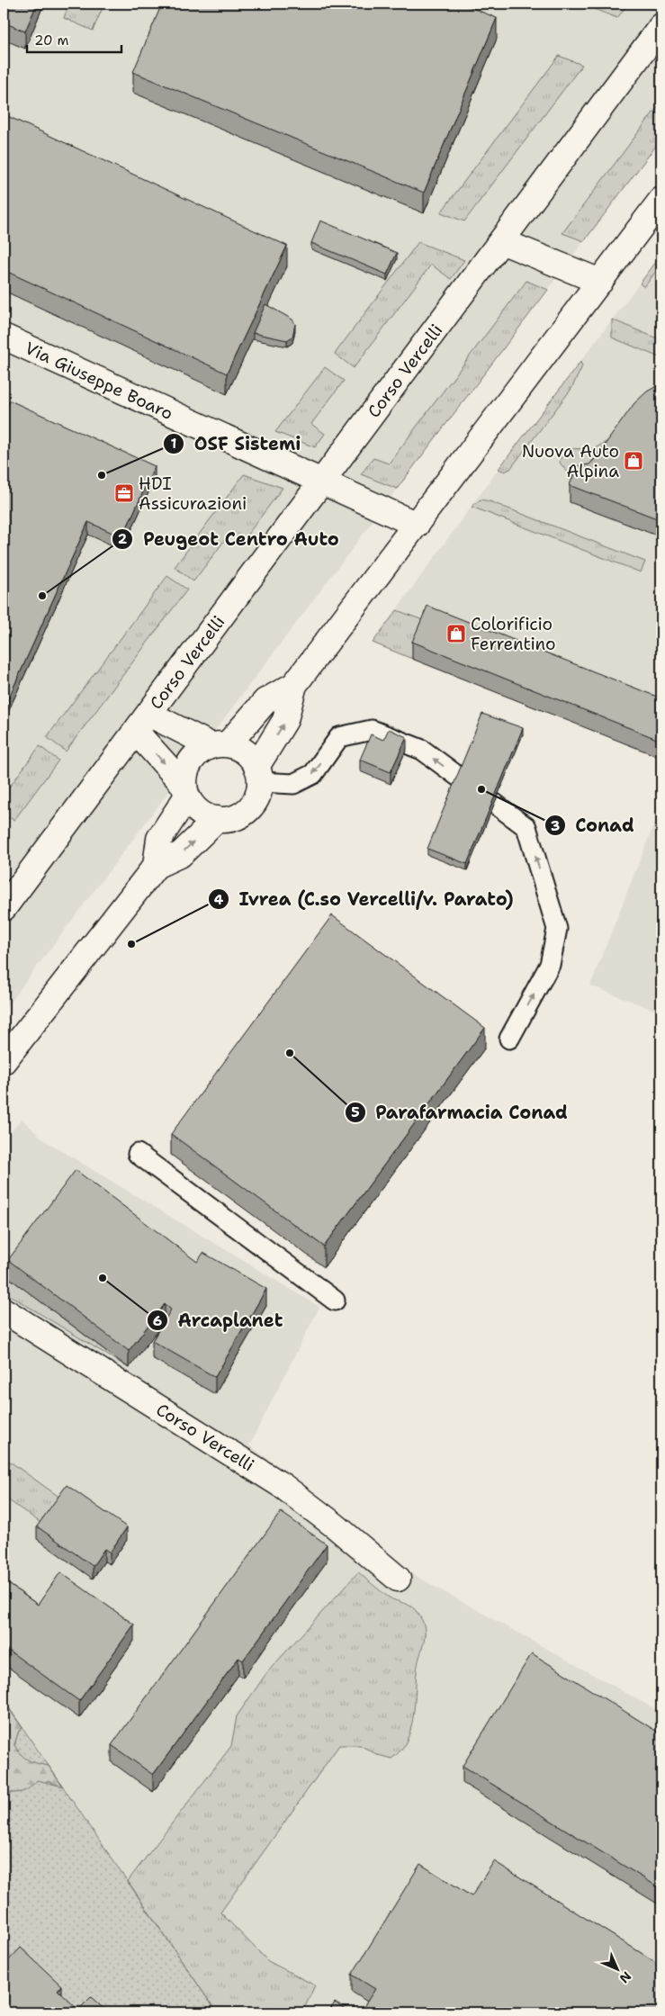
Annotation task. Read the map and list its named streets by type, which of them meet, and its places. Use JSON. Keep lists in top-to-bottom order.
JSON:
{
  "streets": {
    "street": ["Corso Vercelli", "Via Giuseppe Boaro"]
  },
  "crossings": [
    ["Corso Vercelli", "Via Giuseppe Boaro"]
  ],
  "places": {
    "shop": ["Nuova Auto Alpina", "Colorificio Ferrentino"],
    "other": [
      "OSF Sistemi",
      "Peugeot Centro Auto",
      "Conad",
      "Ivrea (C.so Vercelli/v. Parato)",
      "Parafarmacia Conad",
      "Arcaplanet"
    ],
    "office": ["HDI Assicurazioni"]
  },
  "scale_bar": "20 m",
  "north": "bottom right"
}
